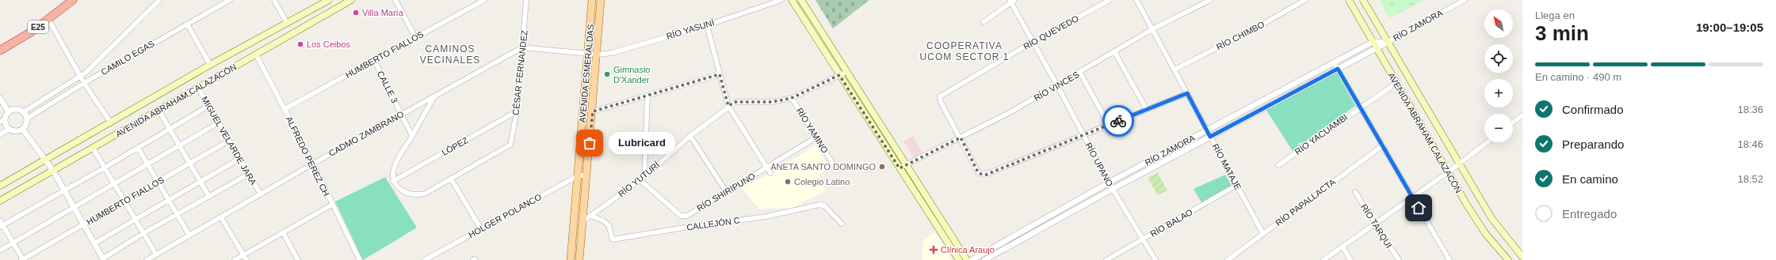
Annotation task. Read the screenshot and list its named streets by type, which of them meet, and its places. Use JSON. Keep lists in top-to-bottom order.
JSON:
{
  "streets": {
    "highway": ["E25"],
    "main road": ["AVENIDA ESMERALDAS", "AVENIDA ABRAHAM CALAZACÓN"],
    "street": [
      "RÍO ZAMORA",
      "RÍO YASUNÍ",
      "RÍO QUEVEDO",
      "RÍO CHIMBO",
      "HUMBERTO FIALLOS",
      "CAMILO EGAS",
      "CÉSAR FERNANDEZ",
      "RÍO VINCES",
      "CALLE 3",
      "RÍO YAMINO",
      "CADMO ZAMBRANO",
      "RÍO YACUAMBI",
      "MIGUEL VELARDE JARA",
      "LÓPEZ",
      "ALFREDO PEREZ CH.",
      "RÍO UPANO",
      "RÍO MATAJE",
      "RÍO YUTURÍ",
      "RÍO SHIRIPUNO",
      "RÍO PAPALLACTA",
      "HOLGER POLANCO",
      "RÍO BALAO",
      "CALLEJÓN C",
      "RÍO TARQUI"
    ]
  },
  "crossings": [
    ["RÍO ZAMORA", "AVENIDA ABRAHAM CALAZACÓN"],
    ["RÍO ZAMORA", "RÍO UPANO"],
    ["RÍO ZAMORA", "RÍO MATAJE"],
    ["RÍO YASUNÍ", "AVENIDA ESMERALDAS"],
    ["RÍO QUEVEDO", "RÍO VINCES"],
    ["RÍO QUEVEDO", "RÍO UPANO"],
    ["RÍO CHIMBO", "RÍO MATAJE"],
    ["HUMBERTO FIALLOS", "CALLE 3"],
    ["HUMBERTO FIALLOS", "MIGUEL VELARDE JARA"],
    ["HUMBERTO FIALLOS", "ALFREDO PEREZ CH."],
    ["CÉSAR FERNANDEZ", "CADMO ZAMBRANO"],
    ["CÉSAR FERNANDEZ", "LÓPEZ"],
    ["AVENIDA ESMERALDAS", "RÍO YUTURÍ"],
    ["AVENIDA ESMERALDAS", "HOLGER POLANCO"],
    ["RÍO VINCES", "RÍO UPANO"],
    ["RÍO VINCES", "RÍO MATAJE"],
    ["CALLE 3", "CADMO ZAMBRANO"],
    ["AVENIDA ABRAHAM CALAZACÓN", "RÍO YACUAMBI"],
    ["AVENIDA ABRAHAM CALAZACÓN", "MIGUEL VELARDE JARA"],
    ["AVENIDA ABRAHAM CALAZACÓN", "ALFREDO PEREZ CH."],
    ["RÍO YAMINO", "RÍO YUTURÍ"],
    ["RÍO YAMINO", "RÍO SHIRIPUNO"],
    ["CADMO ZAMBRANO", "MIGUEL VELARDE JARA"],
    ["CADMO ZAMBRANO", "ALFREDO PEREZ CH."],
    ["RÍO UPANO", "RÍO BALAO"],
    ["RÍO MATAJE", "RÍO PAPALLACTA"],
    ["RÍO MATAJE", "RÍO BALAO"],
    ["RÍO YUTURÍ", "RÍO SHIRIPUNO"],
    ["RÍO YUTURÍ", "CALLEJÓN C"]
  ],
  "districts": ["COOPERATIVA UCOM SECTOR 1", "CAMINOS VECINALES"],
  "places": {
    "other": [
      "Villa María",
      "Los Ceibos",
      "Gimnasio D'Xander",
      "Lubricard",
      "ANETA SANTO DOMINGO",
      "Colegio Latino"
    ],
    "health": ["Clínica Araujo"]
  },
  "north": "top left",
  "page": {
    "heading": ["3 min", "Llega en", "19:00–19:05"],
    "map_buttons": ["+", "−"],
    "bar": "En camino · 490 m",
    "list": [
      ["Confirmado", "18:36"],
      ["Preparando", "18:46"],
      ["En camino", "18:52"],
      "Entregado"
    ],
    "bubble": "Lubricard"
  }
}
